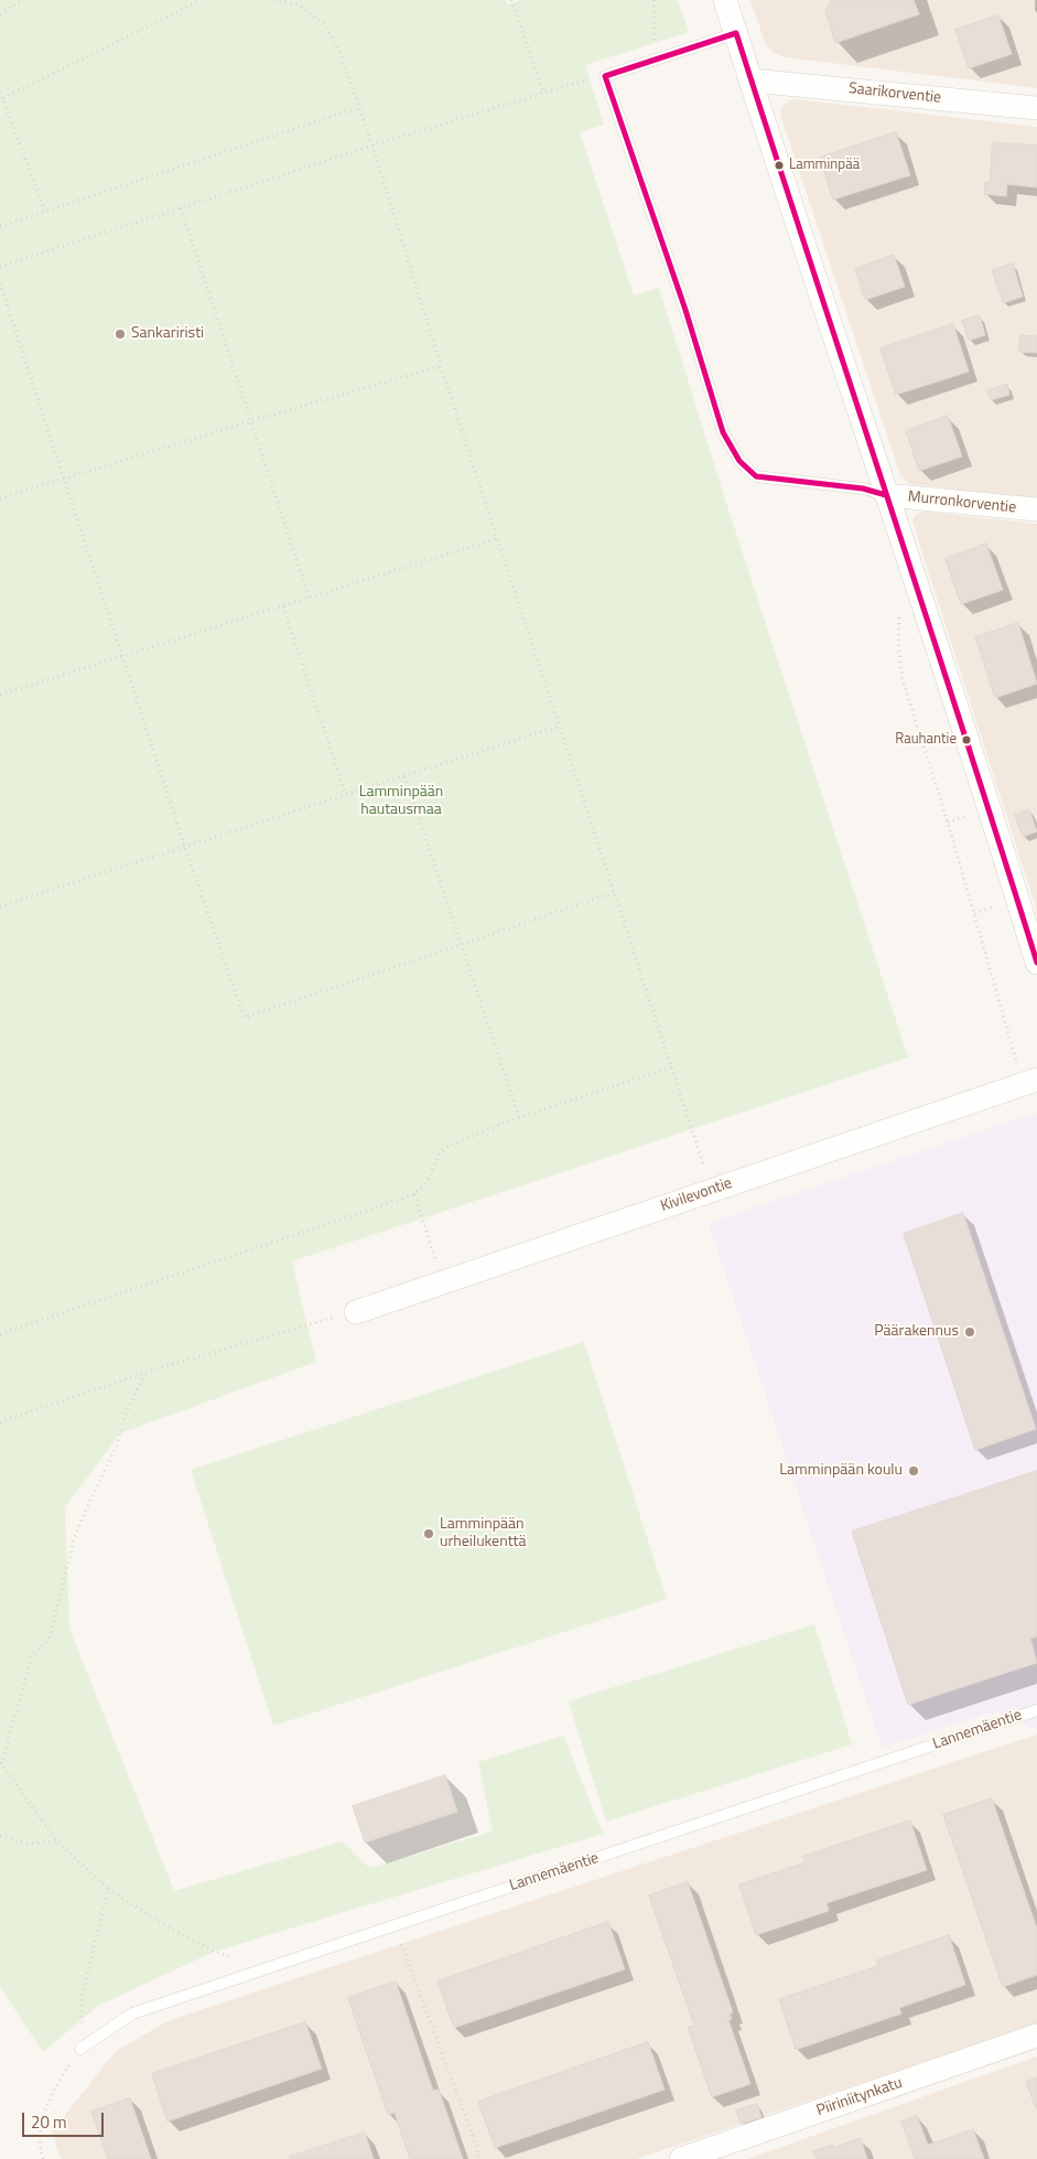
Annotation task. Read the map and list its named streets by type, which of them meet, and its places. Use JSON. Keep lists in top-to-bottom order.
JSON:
{
  "streets": {
    "street": [
      "Saarikorventie",
      "Murronkorventie",
      "Kivilevontie",
      "Piiriniitynkatu"
    ],
    "lane": ["Lannemäentie"]
  },
  "parks": ["Lamminpään hautausmaa"],
  "places": [
    "Lamminpää",
    "Sankariristi",
    "Rauhantie",
    "Päärakennus",
    "Lamminpään koulu",
    "Lamminpään urheilukenttä"
  ],
  "scale_bar": "20 m"
}
